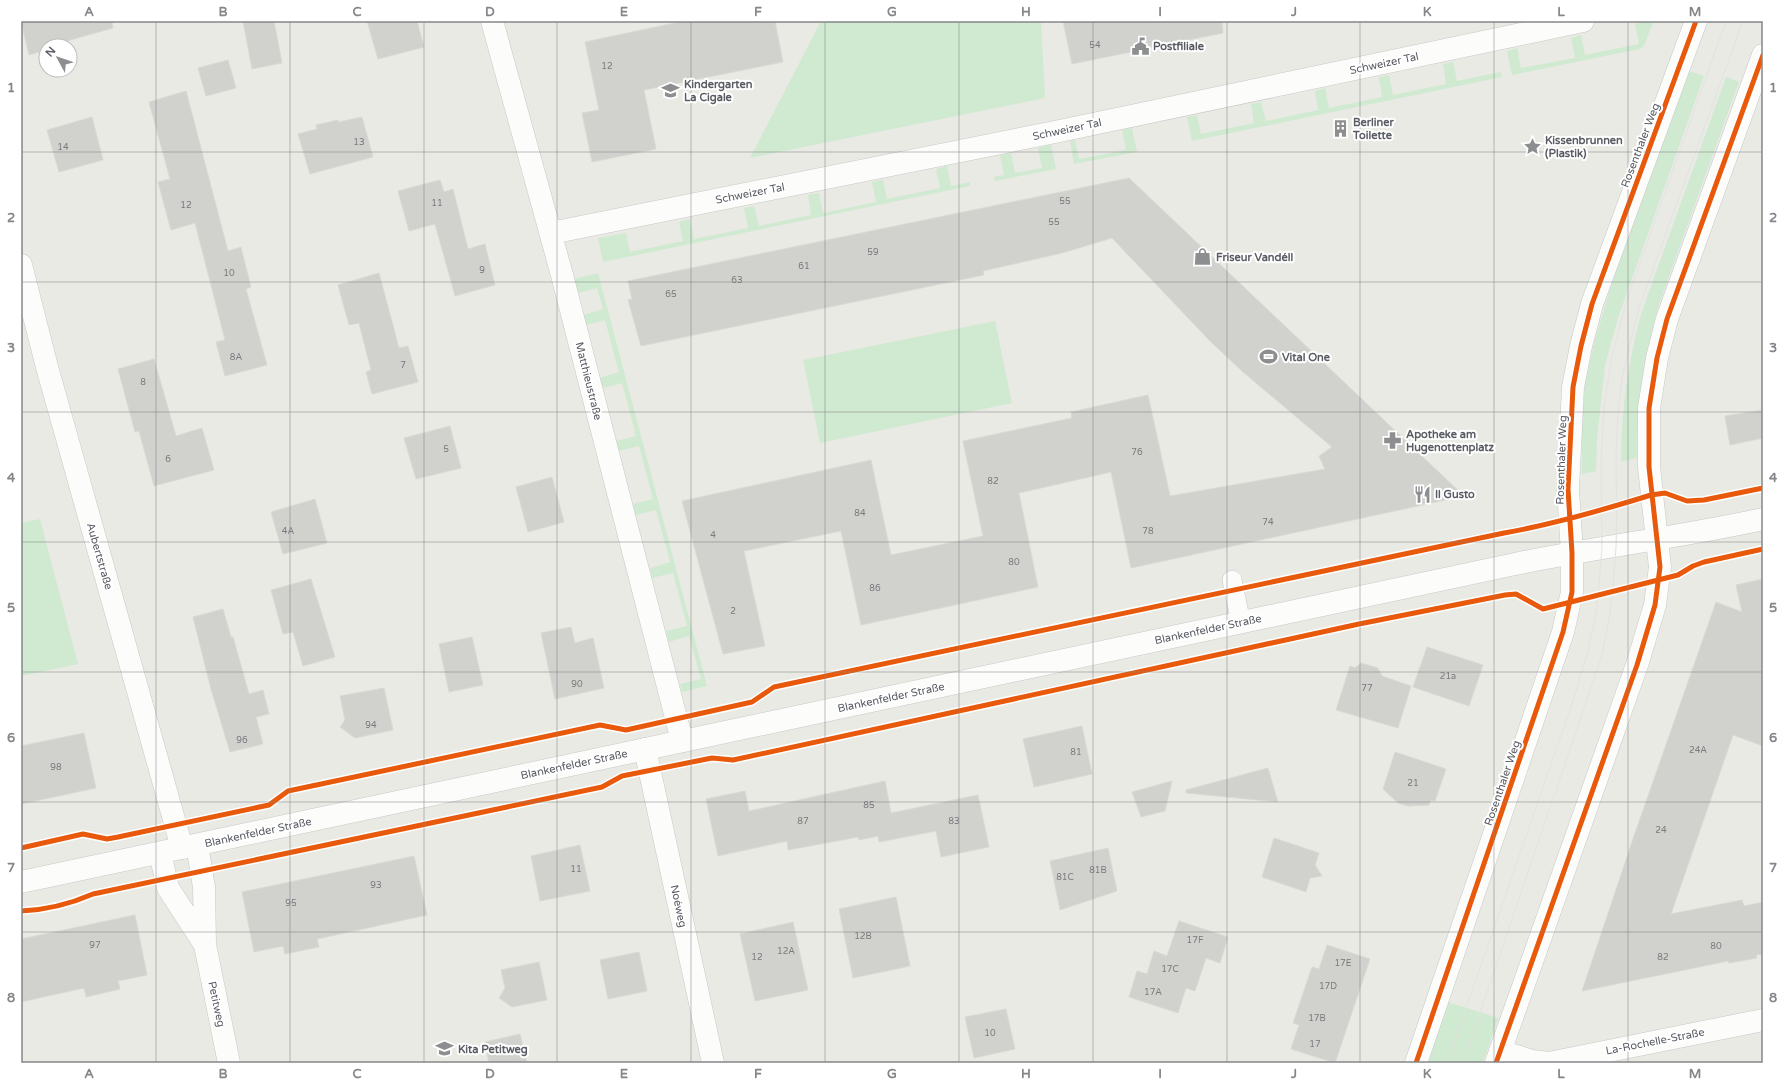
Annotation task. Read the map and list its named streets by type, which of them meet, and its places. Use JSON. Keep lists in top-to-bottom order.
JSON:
{
  "streets": {
    "street": [
      "Schweizer Tal",
      "Rosenthaler Weg",
      "Matthieustraße",
      "Aubertstraße",
      "Blankenfelder Straße",
      "Noéweg",
      "Petitweg",
      "La-Rochelle-Straße"
    ]
  },
  "crossings": [
    ["Schweizer Tal", "Matthieustraße"],
    ["Rosenthaler Weg", "Blankenfelder Straße"],
    ["Matthieustraße", "Blankenfelder Straße"],
    ["Aubertstraße", "Blankenfelder Straße"],
    ["Aubertstraße", "Petitweg"],
    ["Blankenfelder Straße", "Noéweg"],
    ["Blankenfelder Straße", "Petitweg"]
  ],
  "places": {
    "public building": ["Postfiliale"],
    "school or university": ["Kindergarten La Cigale", "Kita Petitweg"],
    "building": ["Berliner Toilette"],
    "place": ["Kissenbrunnen (Plastik)"],
    "shop": ["Friseur Vandéll"],
    "sports": ["Vital One"],
    "pharmacy": ["Apotheke am Hugenottenplatz"],
    "restaurant": ["Il Gusto"]
  },
  "house_numbers": [
    "54",
    "12",
    "13",
    "14",
    "55",
    "11",
    "12",
    "55",
    "59",
    "61",
    "9",
    "10",
    "63",
    "65",
    "8A",
    "7",
    "8",
    "5",
    "76",
    "6",
    "82",
    "84",
    "74",
    "4A",
    "78",
    "4",
    "80",
    "86",
    "2",
    "21a",
    "90",
    "77",
    "94",
    "96",
    "24A",
    "81",
    "98",
    "21",
    "85",
    "87",
    "83",
    "24",
    "11",
    "81B",
    "81C",
    "93",
    "95",
    "12B",
    "17F",
    "97",
    "80",
    "12A",
    "12",
    "82",
    "17E",
    "17C",
    "17D",
    "17A",
    "17B",
    "10",
    "17"
  ],
  "north": "top left",
  "grid": {
    "columns": [
      "A",
      "B",
      "C",
      "D",
      "E",
      "F",
      "G",
      "H",
      "I",
      "J",
      "K",
      "L",
      "M"
    ],
    "rows": [
      "1",
      "2",
      "3",
      "4",
      "5",
      "6",
      "7",
      "8"
    ]
  }
}
